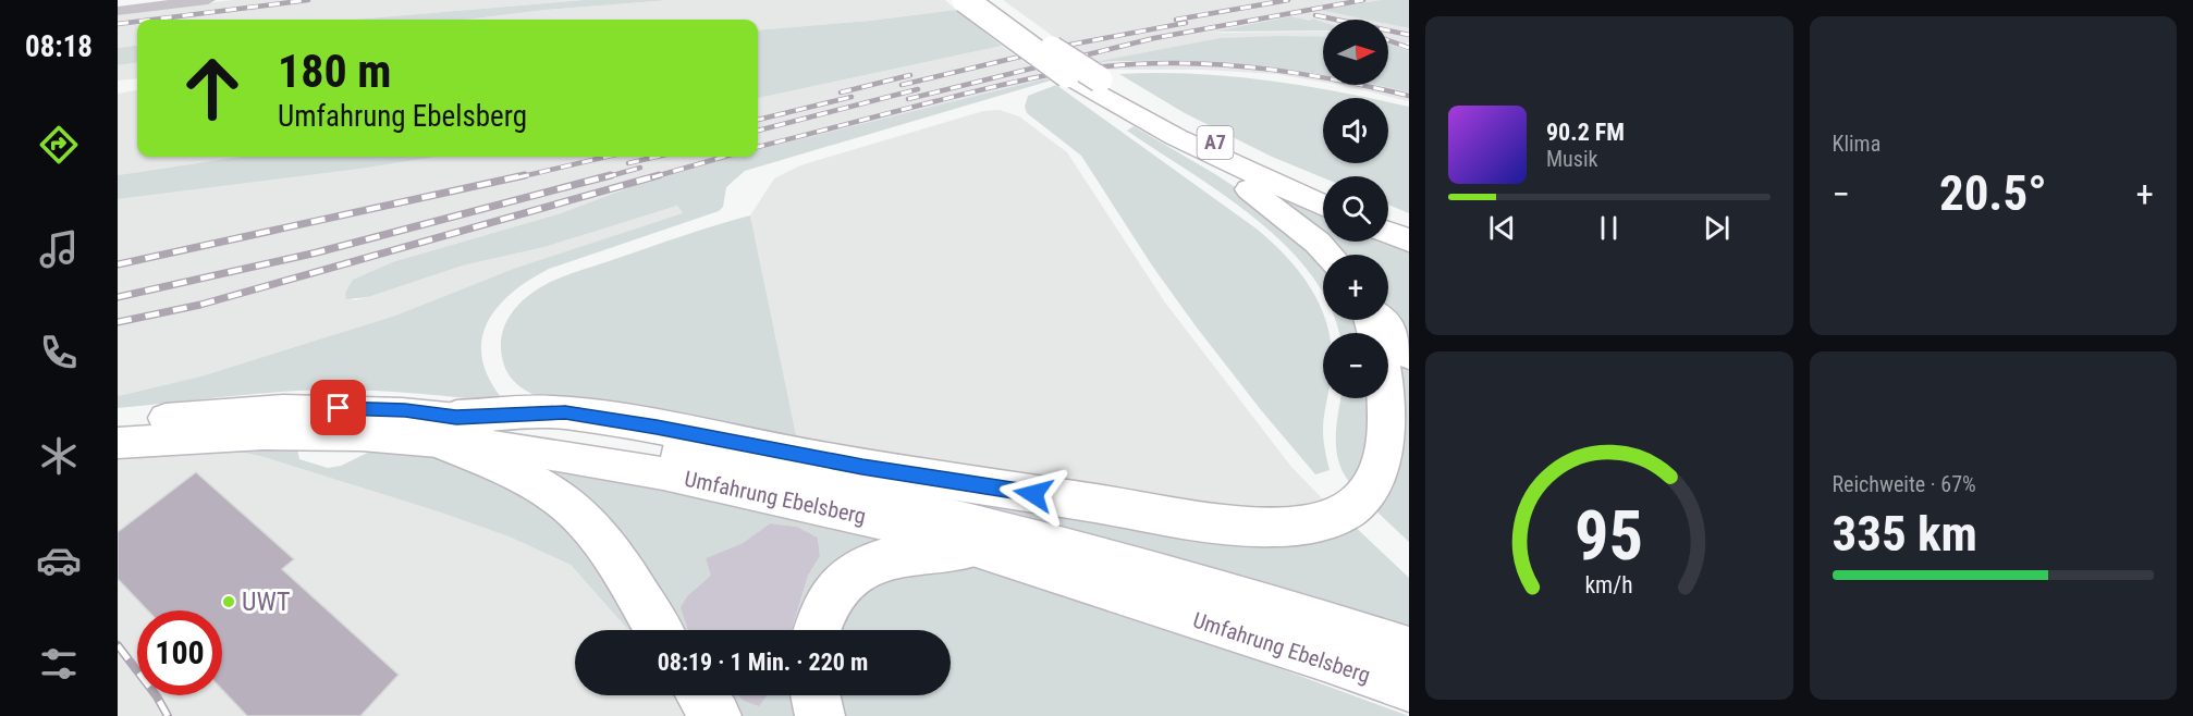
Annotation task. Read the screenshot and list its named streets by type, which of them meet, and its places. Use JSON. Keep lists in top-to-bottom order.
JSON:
{
  "streets": {
    "highway": ["A7"],
    "main road": ["Umfahrung Ebelsberg"]
  },
  "places": ["UWT"],
  "north": "right",
  "page": {
    "tabs": "08:18",
    "tile": [
      "Klima",
      ["Reichweite · 67%", "335 km"]
    ],
    "map_buttons": ["+", "−"],
    "turn": ["180 m", "Umfahrung Ebelsberg"],
    "song": ["90.2 FM", "Musik"],
    "heat": ["−", "20.5°", "+"],
    "limit": "100",
    "trip": "08:19 · 1 Min. · 220 m",
    "gauge": ["95", "km/h"]
  }
}
